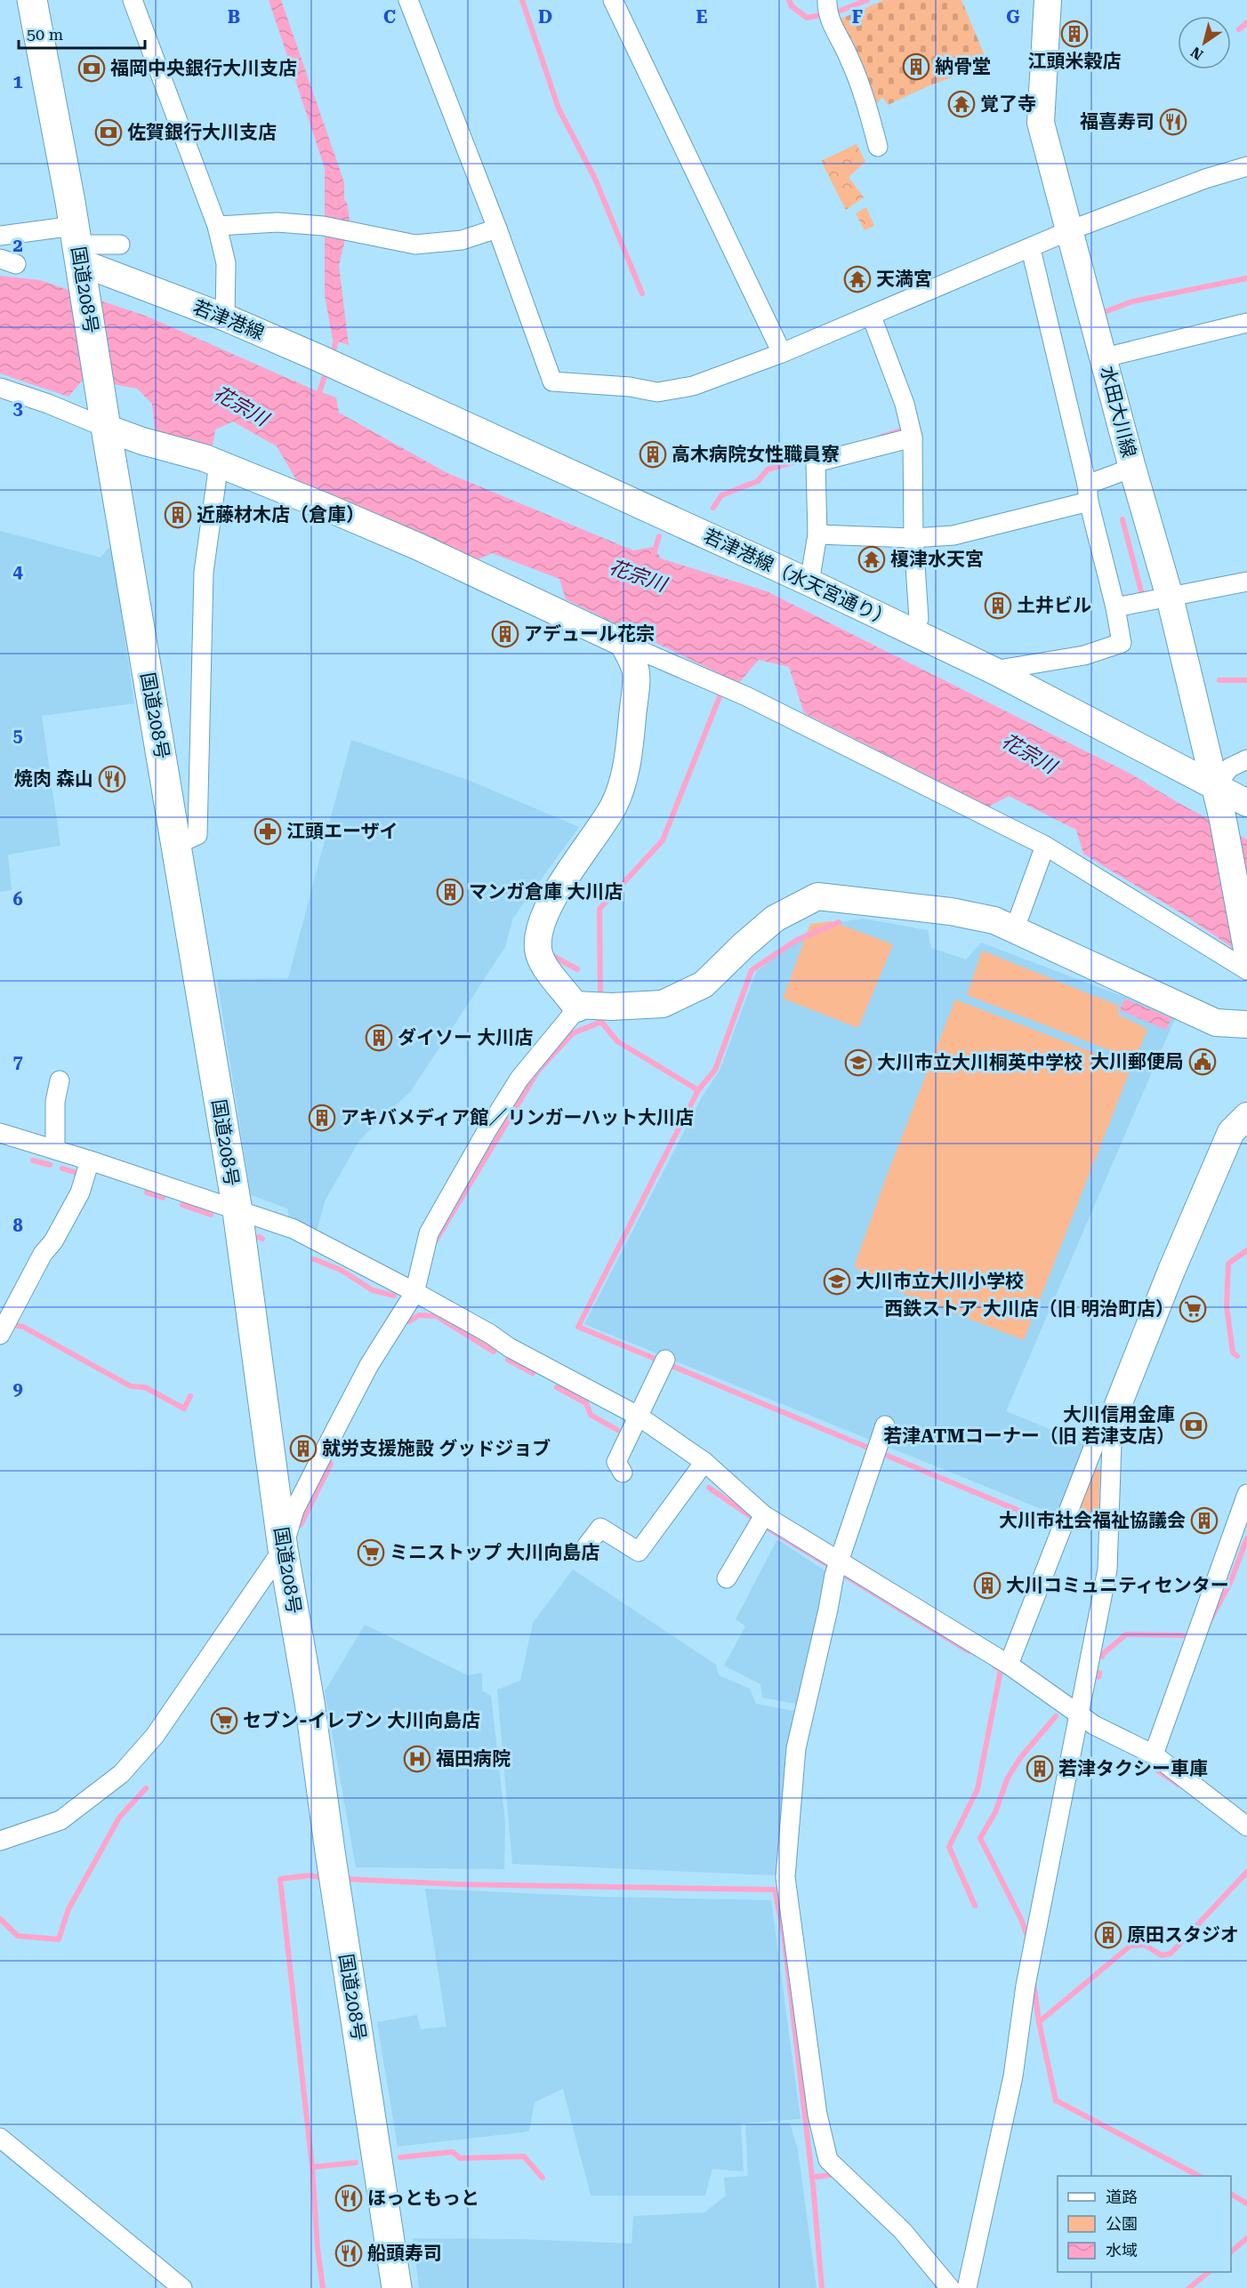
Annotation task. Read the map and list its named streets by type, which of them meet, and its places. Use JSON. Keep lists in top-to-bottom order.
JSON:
{
  "streets": {
    "highway": ["国道208号"],
    "main road": ["若津港線", "水田大川線", "若津港線（水天宮通り）"]
  },
  "crossings": [
    ["国道208号", "若津港線"],
    ["若津港線", "若津港線（水天宮通り）"],
    ["水田大川線", "若津港線（水天宮通り）"]
  ],
  "water": ["花宗川"],
  "places": {
    "building": [
      "江頭米穀店",
      "納骨堂",
      "高木病院女性職員寮",
      "近藤材木店（倉庫）",
      "土井ビル",
      "アデュール花宗",
      "マンガ倉庫 大川店",
      "ダイソー 大川店",
      "アキバメディア館／リンガーハット大川店",
      "就労支援施設 グッドジョブ",
      "大川市社会福祉協議会",
      "大川コミュニティセンター",
      "若津タクシー車庫",
      "原田スタジオ"
    ],
    "bank": ["福岡中央銀行大川支店", "佐賀銀行大川支店", "大川信用金庫 若津ATMコーナー（旧 若津支店）"],
    "temple": ["覚了寺", "天満宮", "榎津水天宮"],
    "restaurant": [
      "福喜寿司",
      "焼肉 森山",
      "ほっともっと",
      "船頭寿司"
    ],
    "pharmacy": ["江頭エーザイ"],
    "public building": ["大川郵便局"],
    "school or university": ["大川市立大川桐英中学校", "大川市立大川小学校"],
    "supermarket": ["西鉄ストア 大川店（旧 明治町店）", "ミニストップ 大川向島店", "セブン-イレブン 大川向島店"],
    "hospital": ["福田病院"]
  },
  "legend": ["道路", "公園", "水域"],
  "scale_bar": "50 m",
  "north": "bottom left",
  "grid": {
    "columns": [
      "B",
      "C",
      "D",
      "E",
      "F",
      "G"
    ],
    "rows": [
      "1",
      "2",
      "3",
      "4",
      "5",
      "6",
      "7",
      "8",
      "9"
    ]
  }
}
